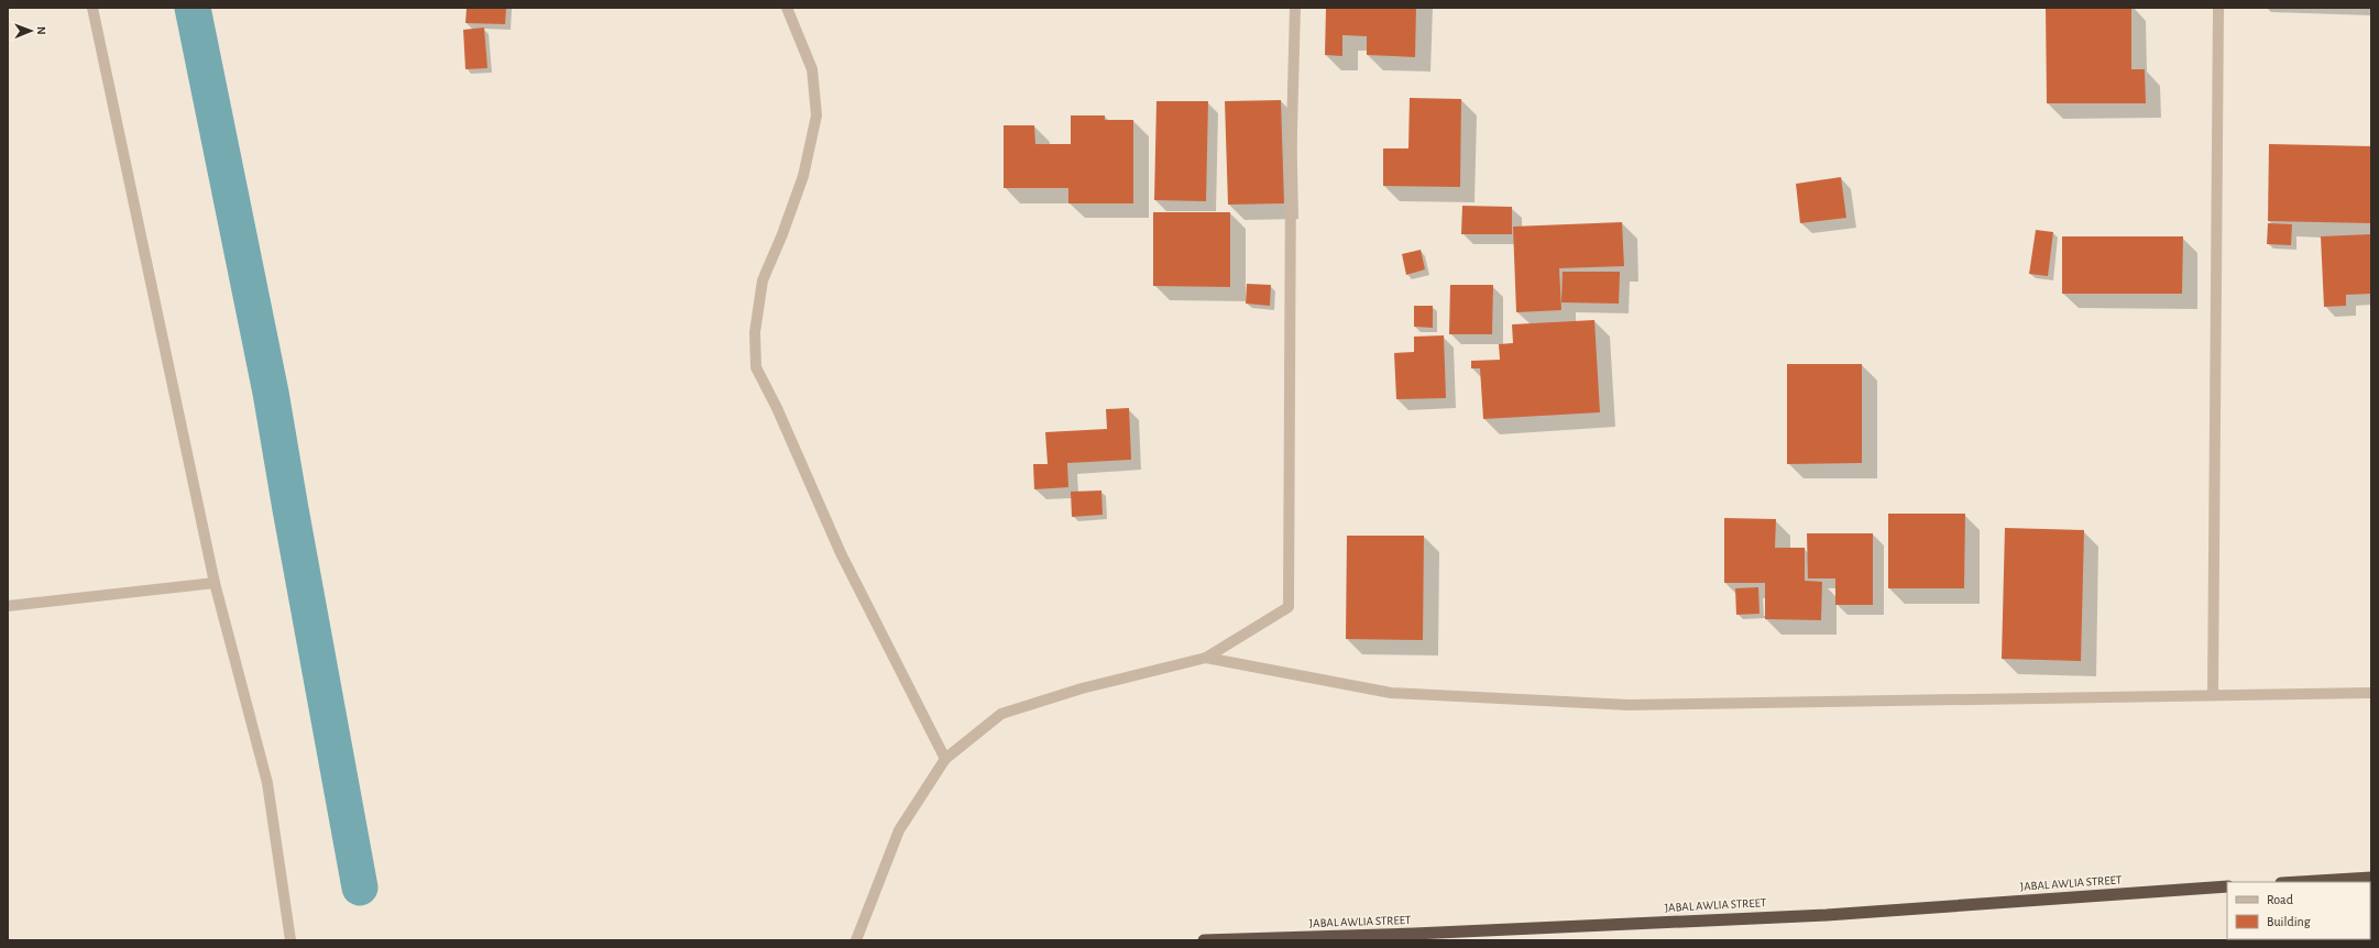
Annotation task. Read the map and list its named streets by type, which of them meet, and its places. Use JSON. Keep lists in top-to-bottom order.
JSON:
{
  "streets": {
    "highway": ["JABAL AWLIA STREET"]
  },
  "legend": ["Road", "Building"],
  "north": "right"
}
